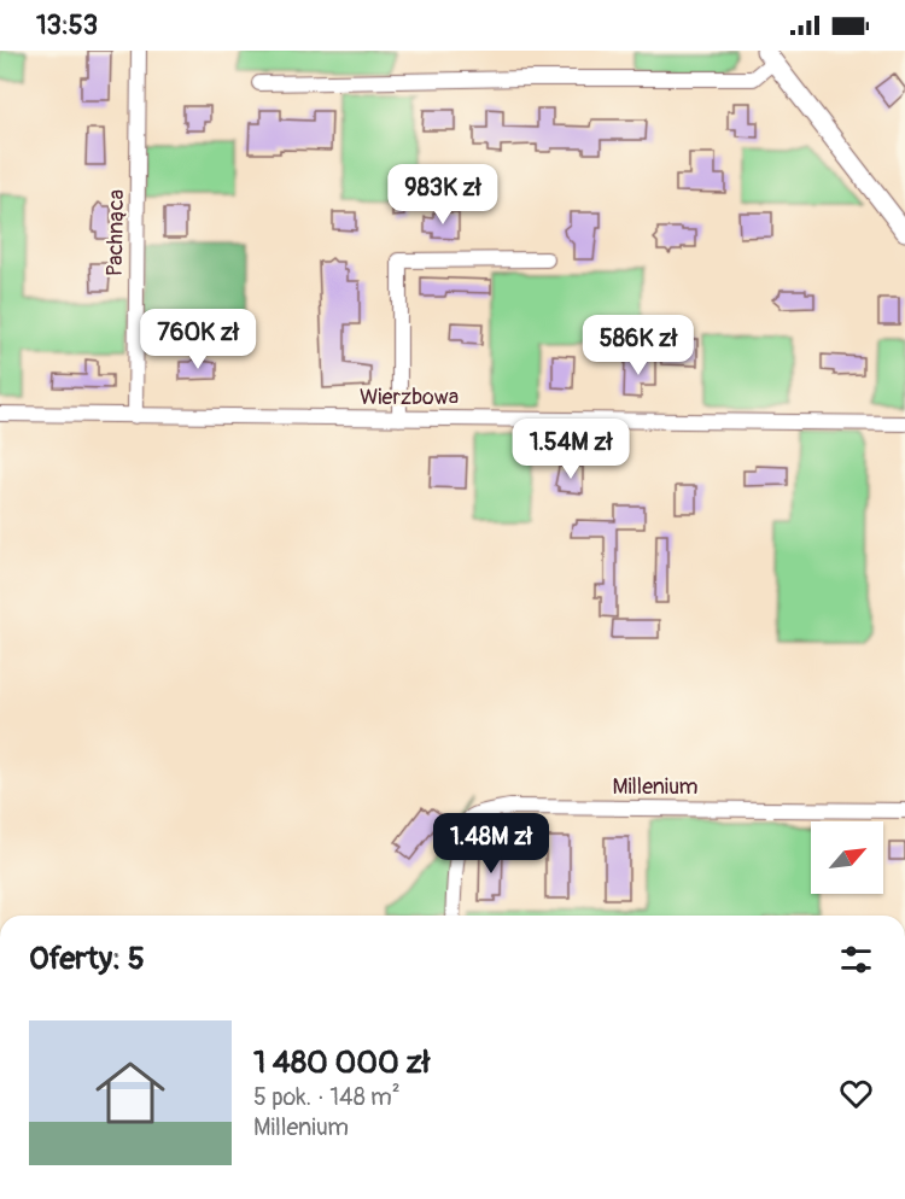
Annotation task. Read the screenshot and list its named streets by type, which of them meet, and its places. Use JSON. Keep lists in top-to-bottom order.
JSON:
{
  "streets": {
    "street": ["Pachnąca", "Wierzbowa", "Millenium"]
  },
  "crossings": [
    ["Pachnąca", "Wierzbowa"]
  ],
  "north": "top right",
  "page": {
    "status": "13:53",
    "price": [
      "983K zł",
      "760K zł",
      "586K zł",
      "1.54M zł",
      "1.48M zł"
    ],
    "heading": "Oferty: 5",
    "list": [
      {
        "name": "1 480 000 zł",
        "note": "5 pok. · 148 m² · Millenium"
      }
    ]
  }
}
